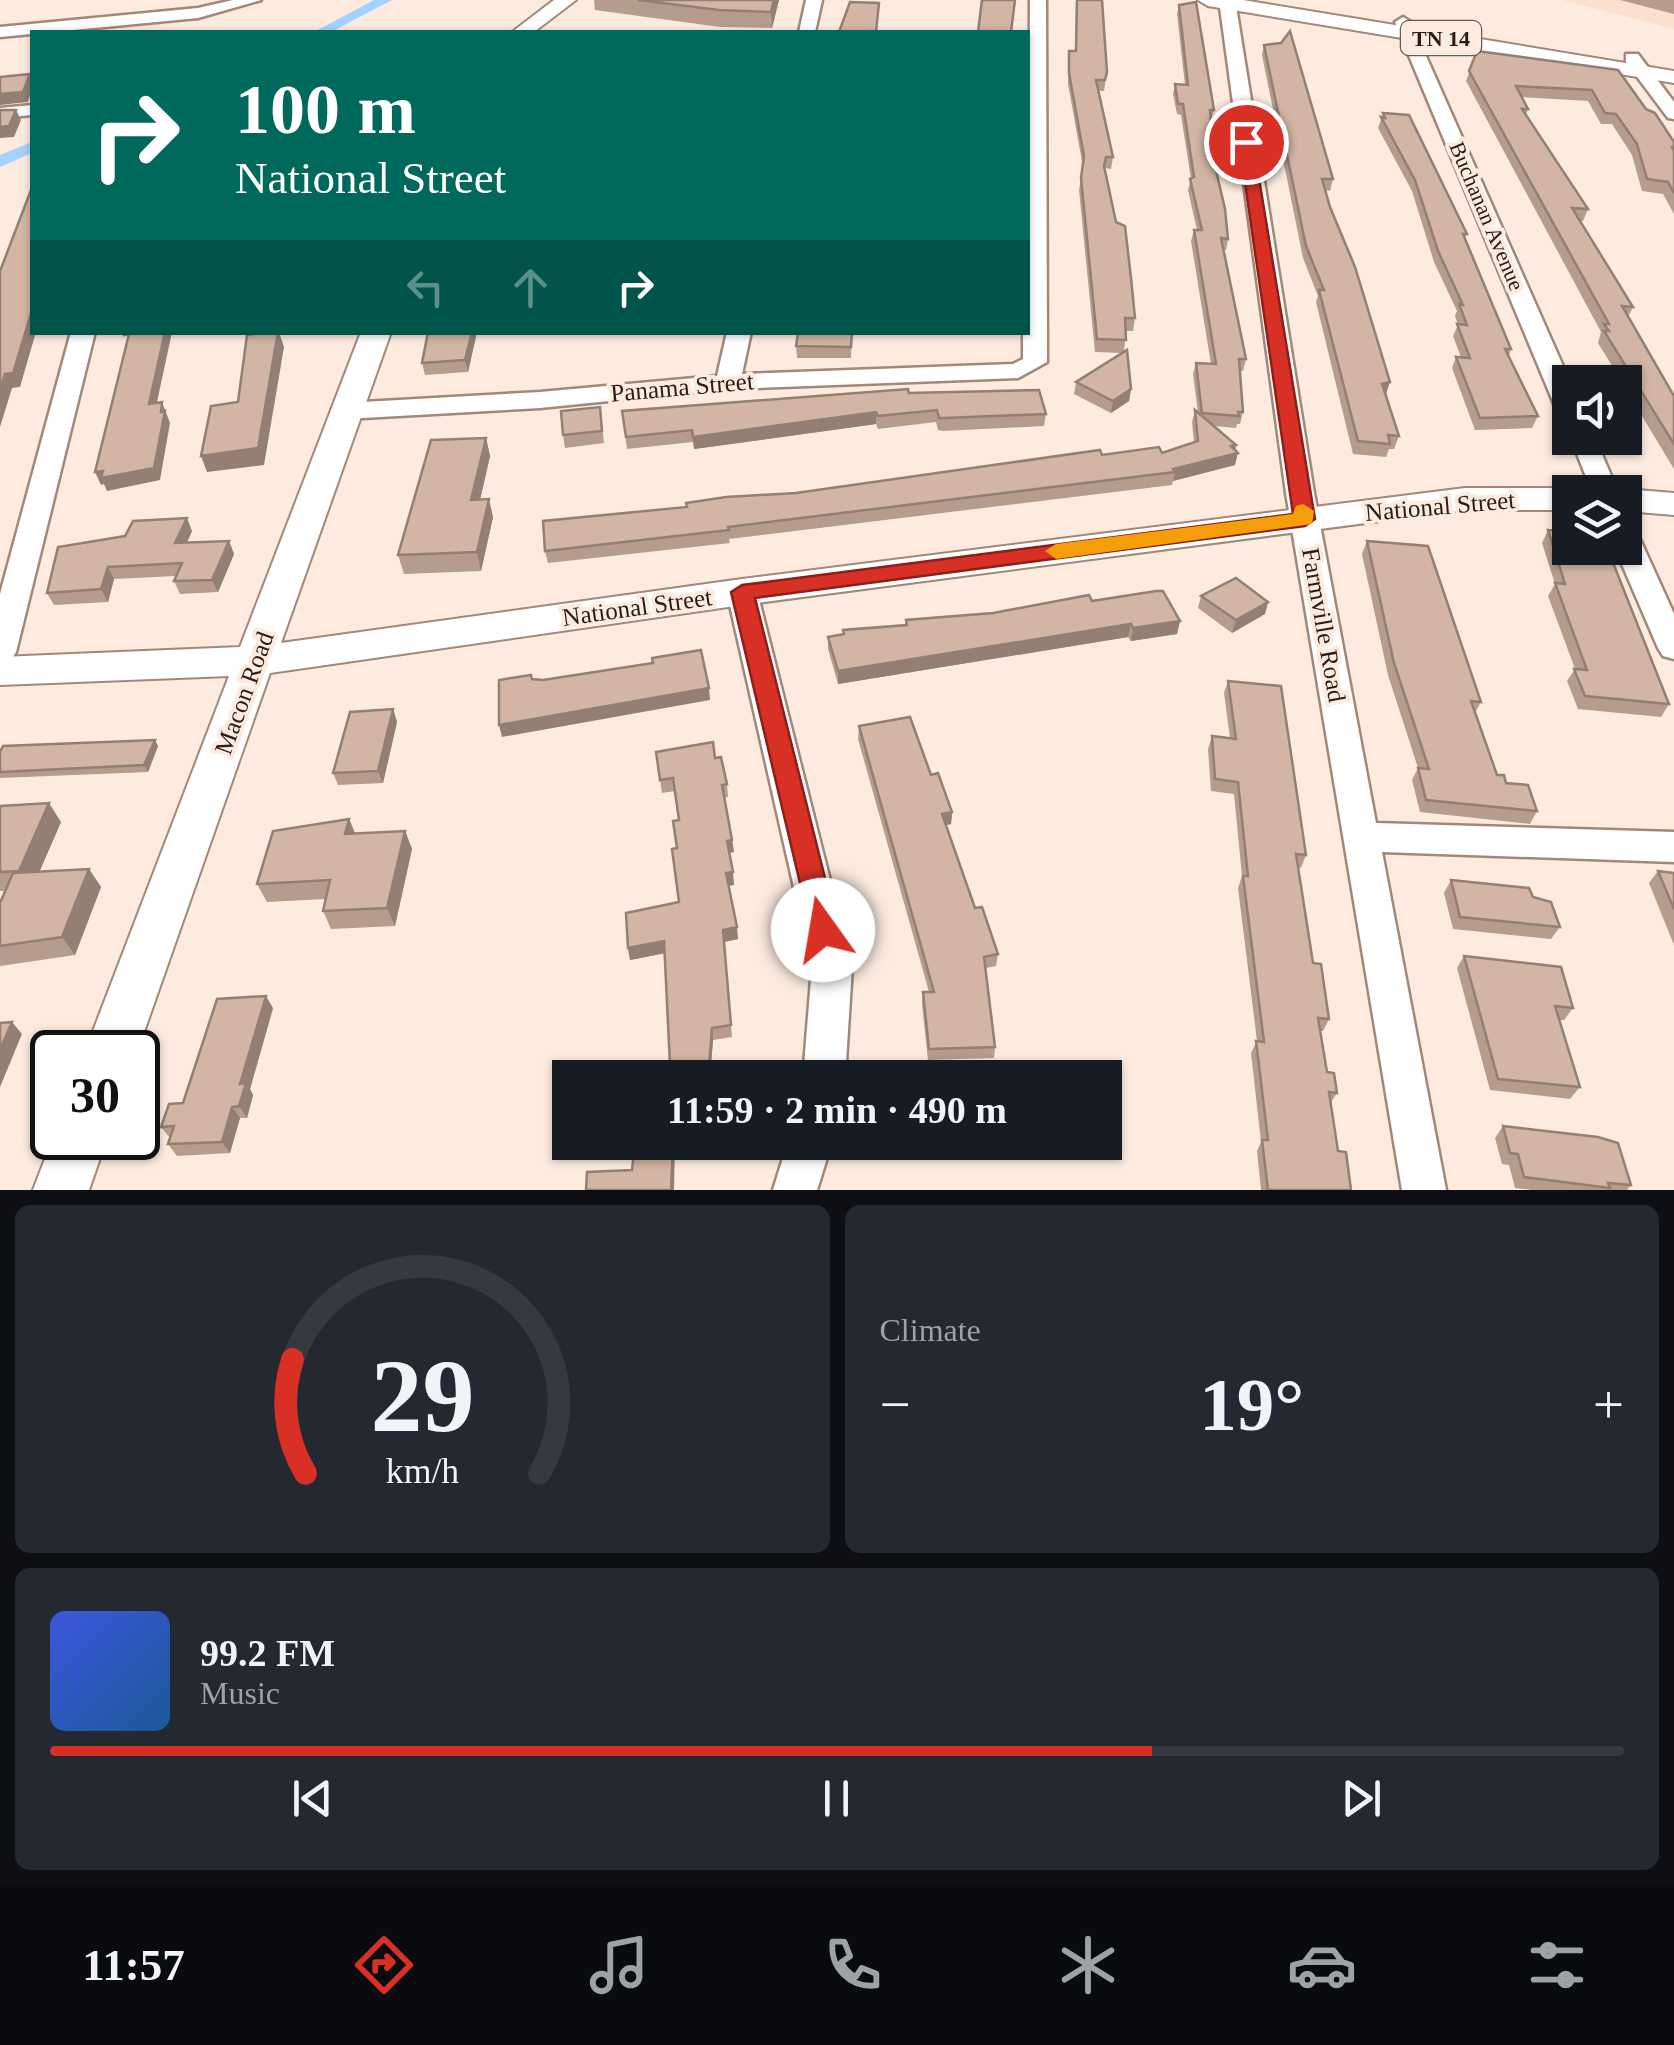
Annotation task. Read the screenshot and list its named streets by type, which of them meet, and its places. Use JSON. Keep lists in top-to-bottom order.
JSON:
{
  "streets": {
    "main road": ["TN 14", "National Street", "Macon Road"],
    "street": ["Buchanan Avenue", "Panama Street", "Farmville Road"]
  },
  "crossings": [
    ["TN 14", "Buchanan Avenue"],
    ["TN 14", "Farmville Road"],
    ["Panama Street", "Macon Road"],
    ["National Street", "Farmville Road"],
    ["National Street", "Macon Road"]
  ],
  "page": {
    "turn": ["100 m", "National Street"],
    "limit": "30",
    "trip": "11:59 · 2 min · 490 m",
    "tile": "Climate",
    "heat": ["−", "19°", "+"],
    "song": ["99.2 FM", "Music"],
    "tabs": "11:57",
    "gauge": ["29", "km/h"]
  }
}
